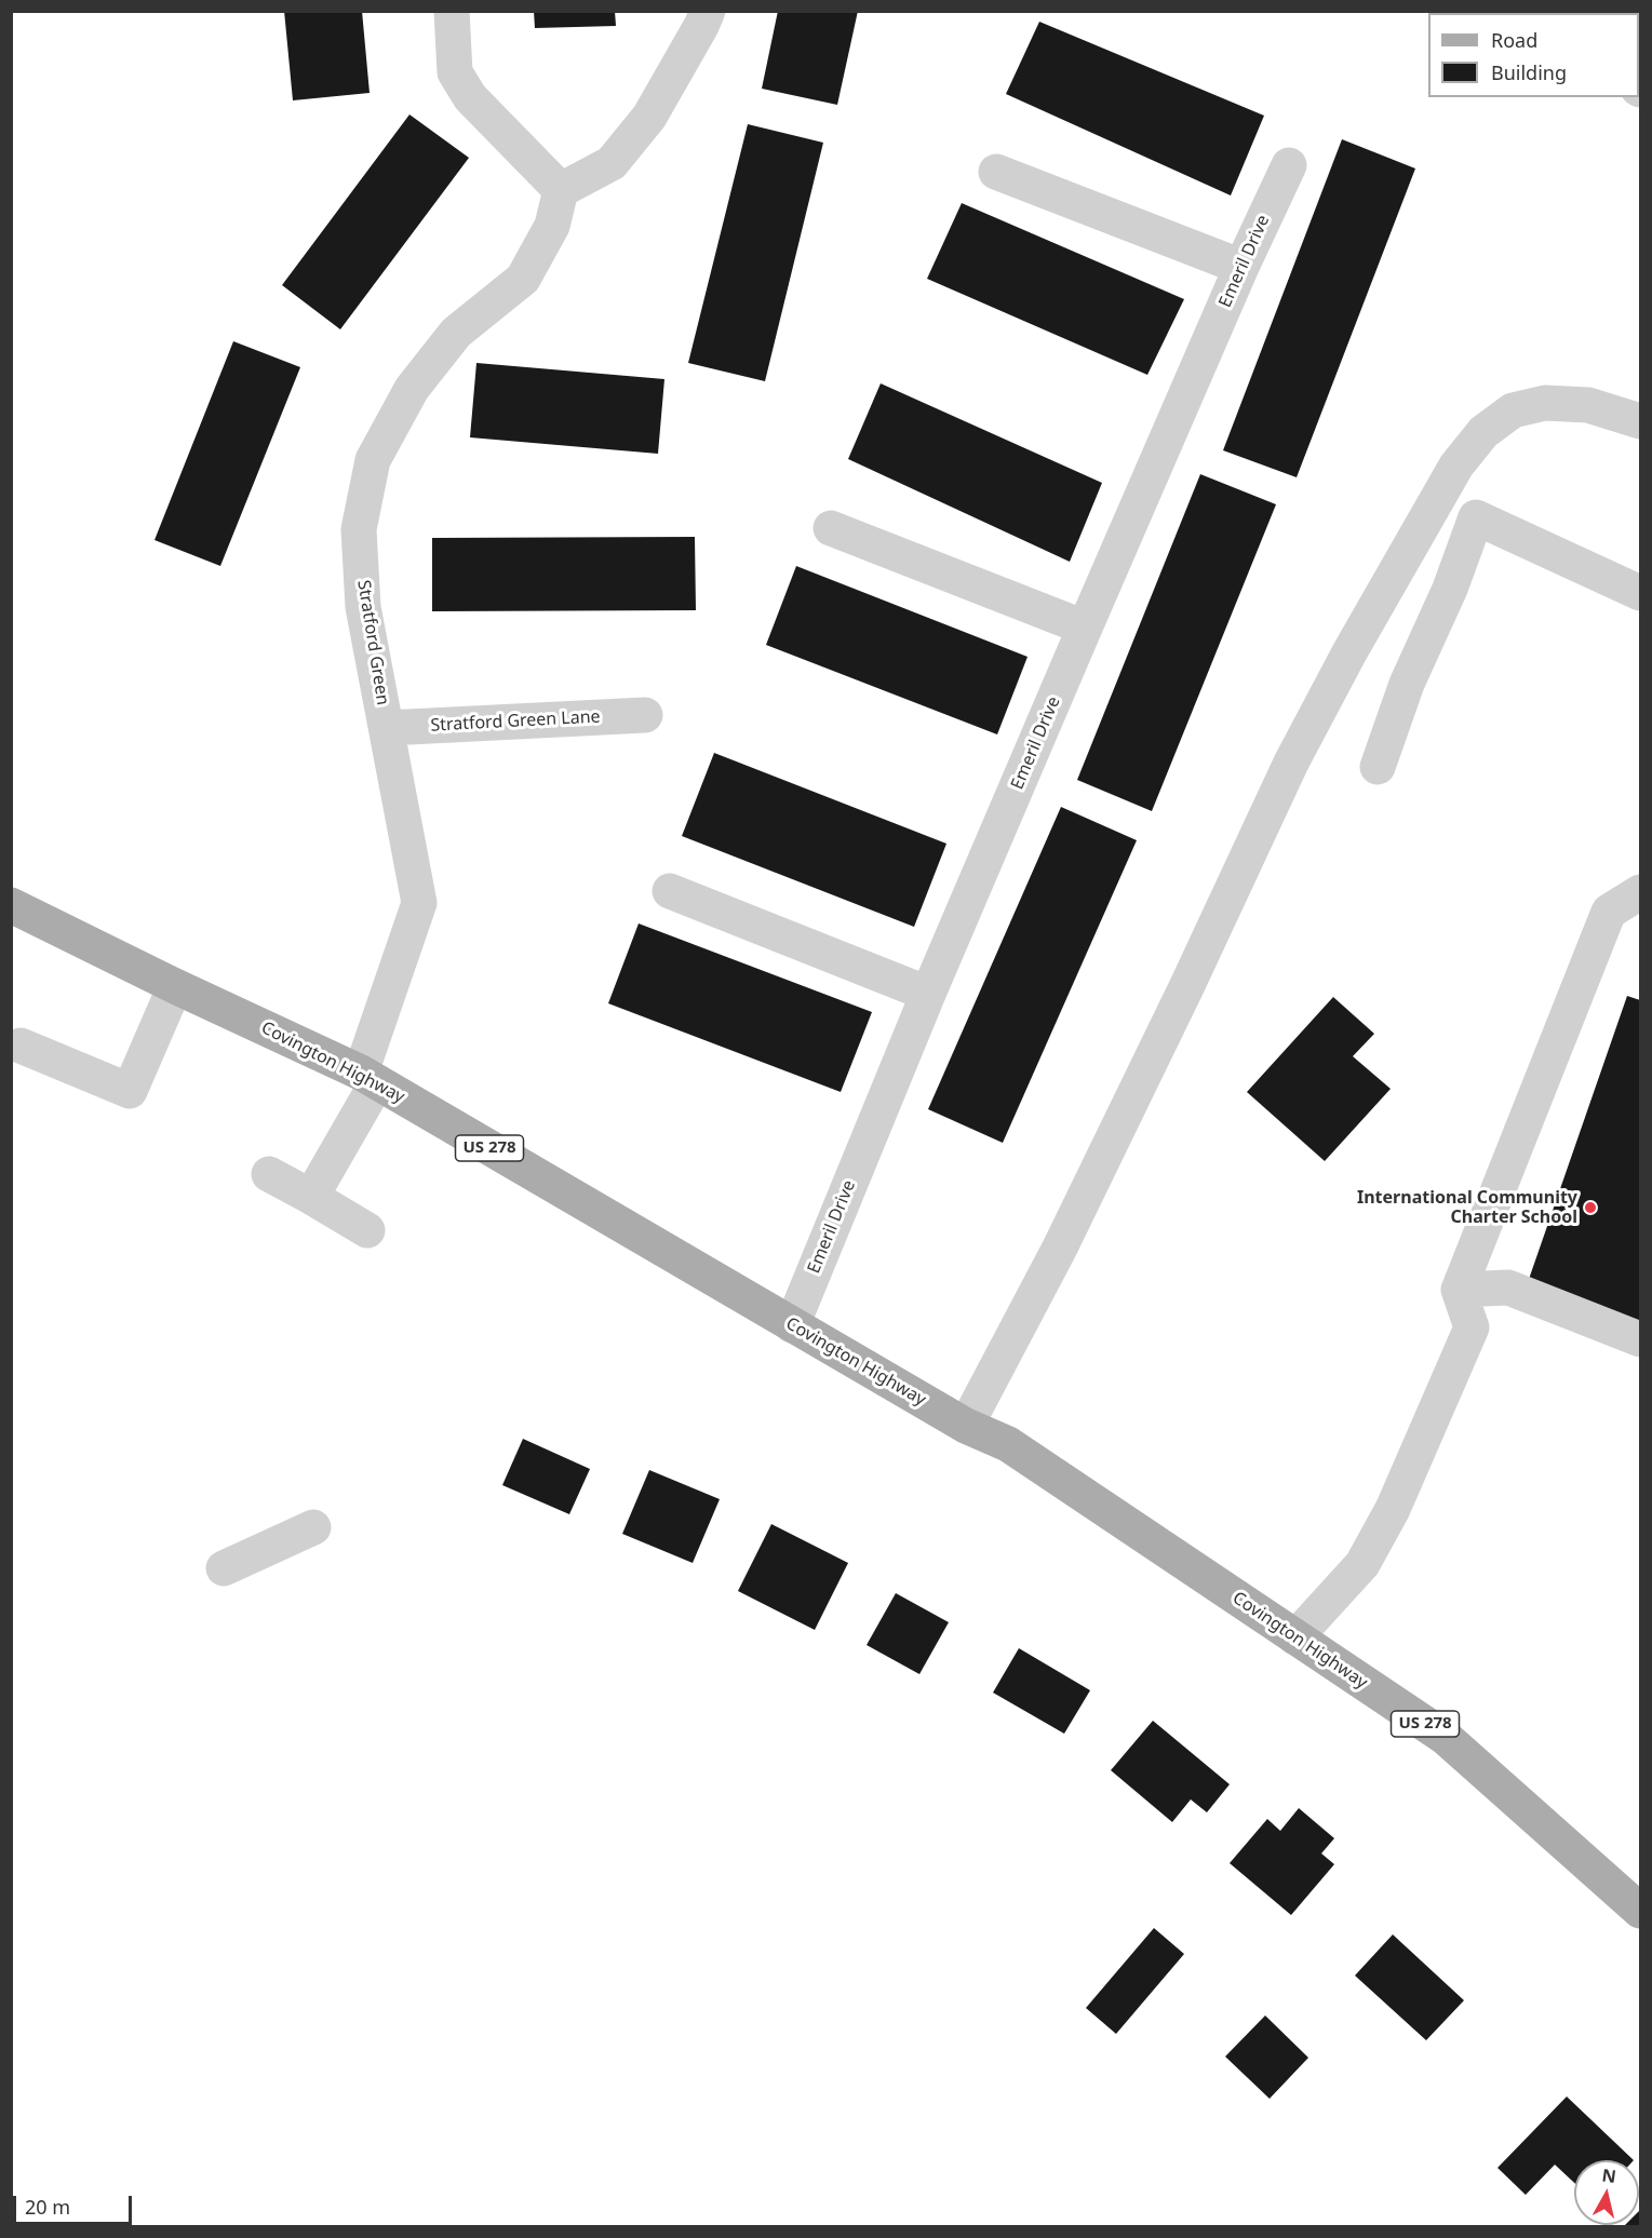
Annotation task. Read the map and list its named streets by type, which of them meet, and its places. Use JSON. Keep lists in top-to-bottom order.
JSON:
{
  "streets": {
    "main road": ["Covington Highway", "US 278"],
    "street": ["Emeril Drive", "Stratford Green", "Stratford Green Lane"]
  },
  "crossings": [
    ["Emeril Drive", "Covington Highway"],
    ["Stratford Green", "Stratford Green Lane"],
    ["Stratford Green", "Covington Highway"]
  ],
  "places": ["International Community Charter School"],
  "legend": ["Road", "Building"],
  "scale_bar": "20 m",
  "north": "top"
}
